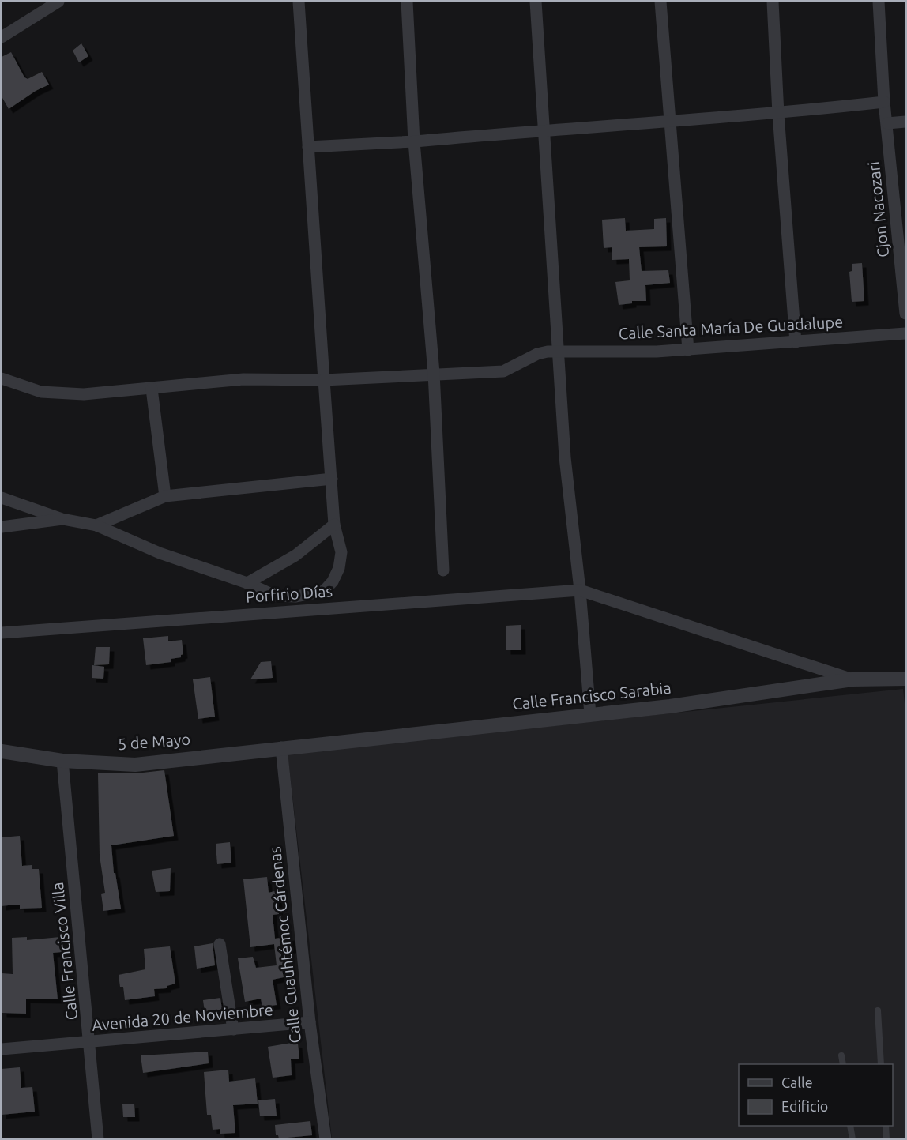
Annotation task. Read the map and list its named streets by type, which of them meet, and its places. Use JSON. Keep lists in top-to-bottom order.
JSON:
{
  "streets": {
    "street": [
      "Cjon Nacozari",
      "Calle Santa María De Guadalupe",
      "Porfirio Días",
      "Calle Francisco Sarabia",
      "5 de Mayo",
      "Calle Cuauhtémoc Cárdenas",
      "Calle Francisco Villa",
      "Avenida 20 de Noviembre"
    ]
  },
  "crossings": [
    ["Calle Francisco Sarabia", "5 de Mayo"],
    ["Calle Francisco Sarabia", "Calle Cuauhtémoc Cárdenas"],
    ["5 de Mayo", "Calle Cuauhtémoc Cárdenas"],
    ["5 de Mayo", "Calle Francisco Villa"],
    ["Calle Cuauhtémoc Cárdenas", "Avenida 20 de Noviembre"],
    ["Calle Francisco Villa", "Avenida 20 de Noviembre"]
  ],
  "legend": ["Calle", "Edificio"]
}
